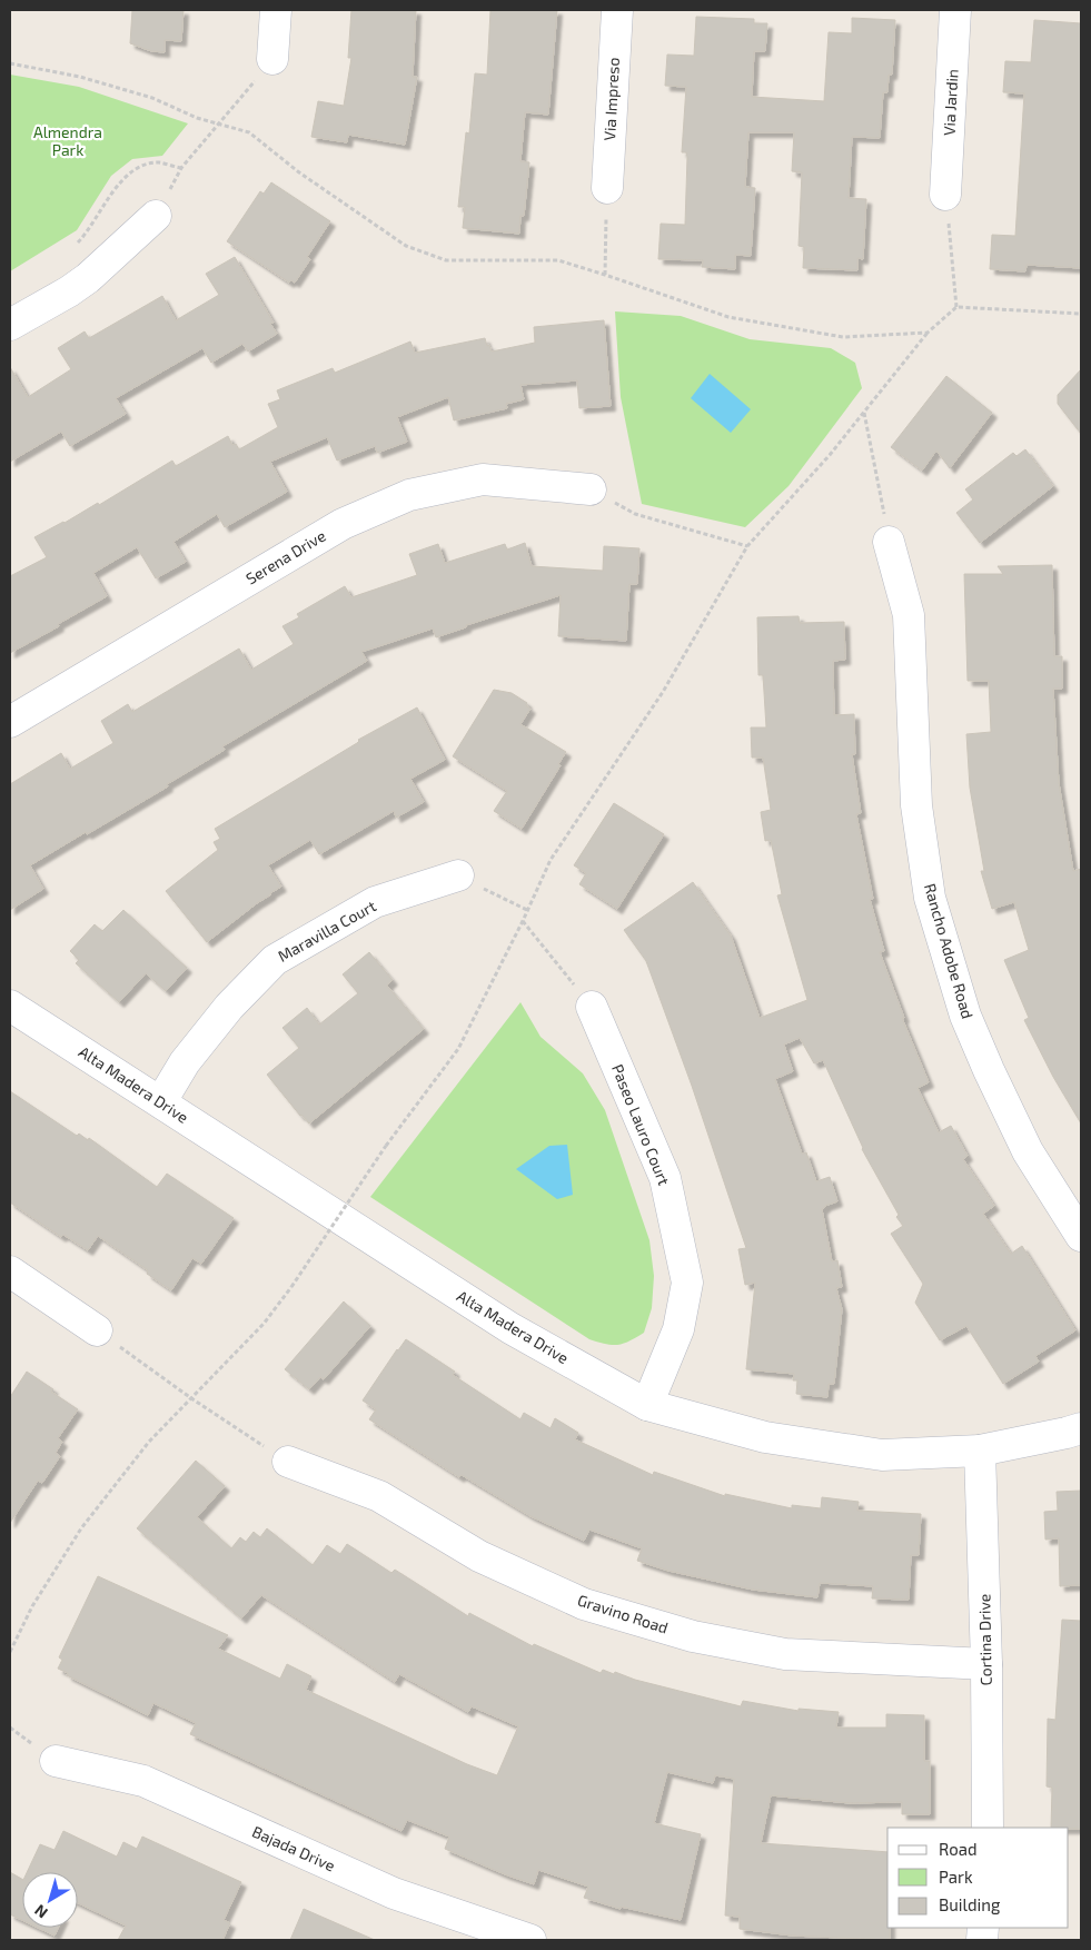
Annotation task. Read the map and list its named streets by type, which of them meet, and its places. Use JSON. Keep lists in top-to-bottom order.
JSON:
{
  "streets": {
    "street": [
      "Via Impreso",
      "Via Jardin",
      "Serena Drive",
      "Maravilla Court",
      "Rancho Adobe Road",
      "Alta Madera Drive",
      "Paseo Lauro Court",
      "Gravino Road",
      "Cortina Drive",
      "Bajada Drive"
    ]
  },
  "crossings": [
    ["Maravilla Court", "Alta Madera Drive"],
    ["Alta Madera Drive", "Paseo Lauro Court"],
    ["Alta Madera Drive", "Cortina Drive"],
    ["Gravino Road", "Cortina Drive"]
  ],
  "parks": ["Almendra Park"],
  "legend": ["Road", "Park", "Building"],
  "north": "bottom left"
}
